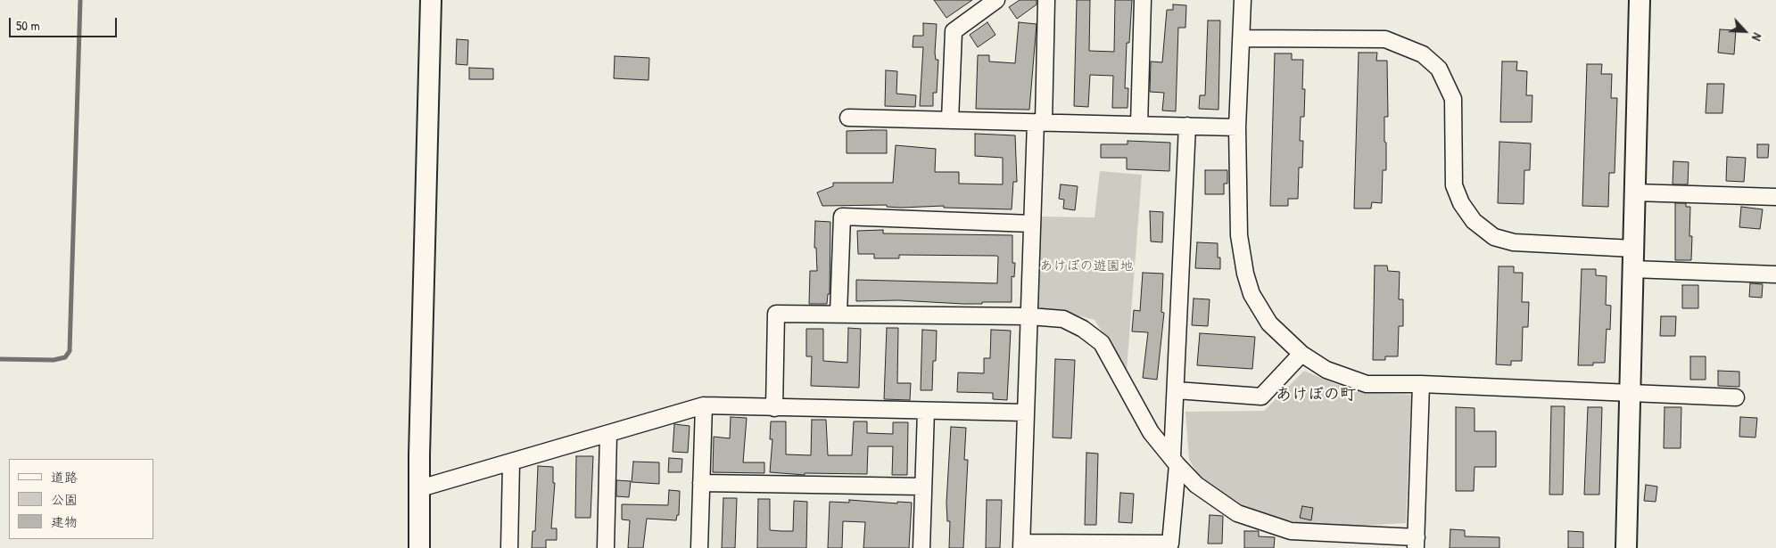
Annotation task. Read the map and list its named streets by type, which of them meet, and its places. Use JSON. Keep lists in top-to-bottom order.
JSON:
{
  "districts": ["あけぼの町"],
  "parks": ["あけぼの遊園地"],
  "legend": ["道路", "公園", "建物"],
  "scale_bar": "50 m",
  "north": "bottom right"
}
